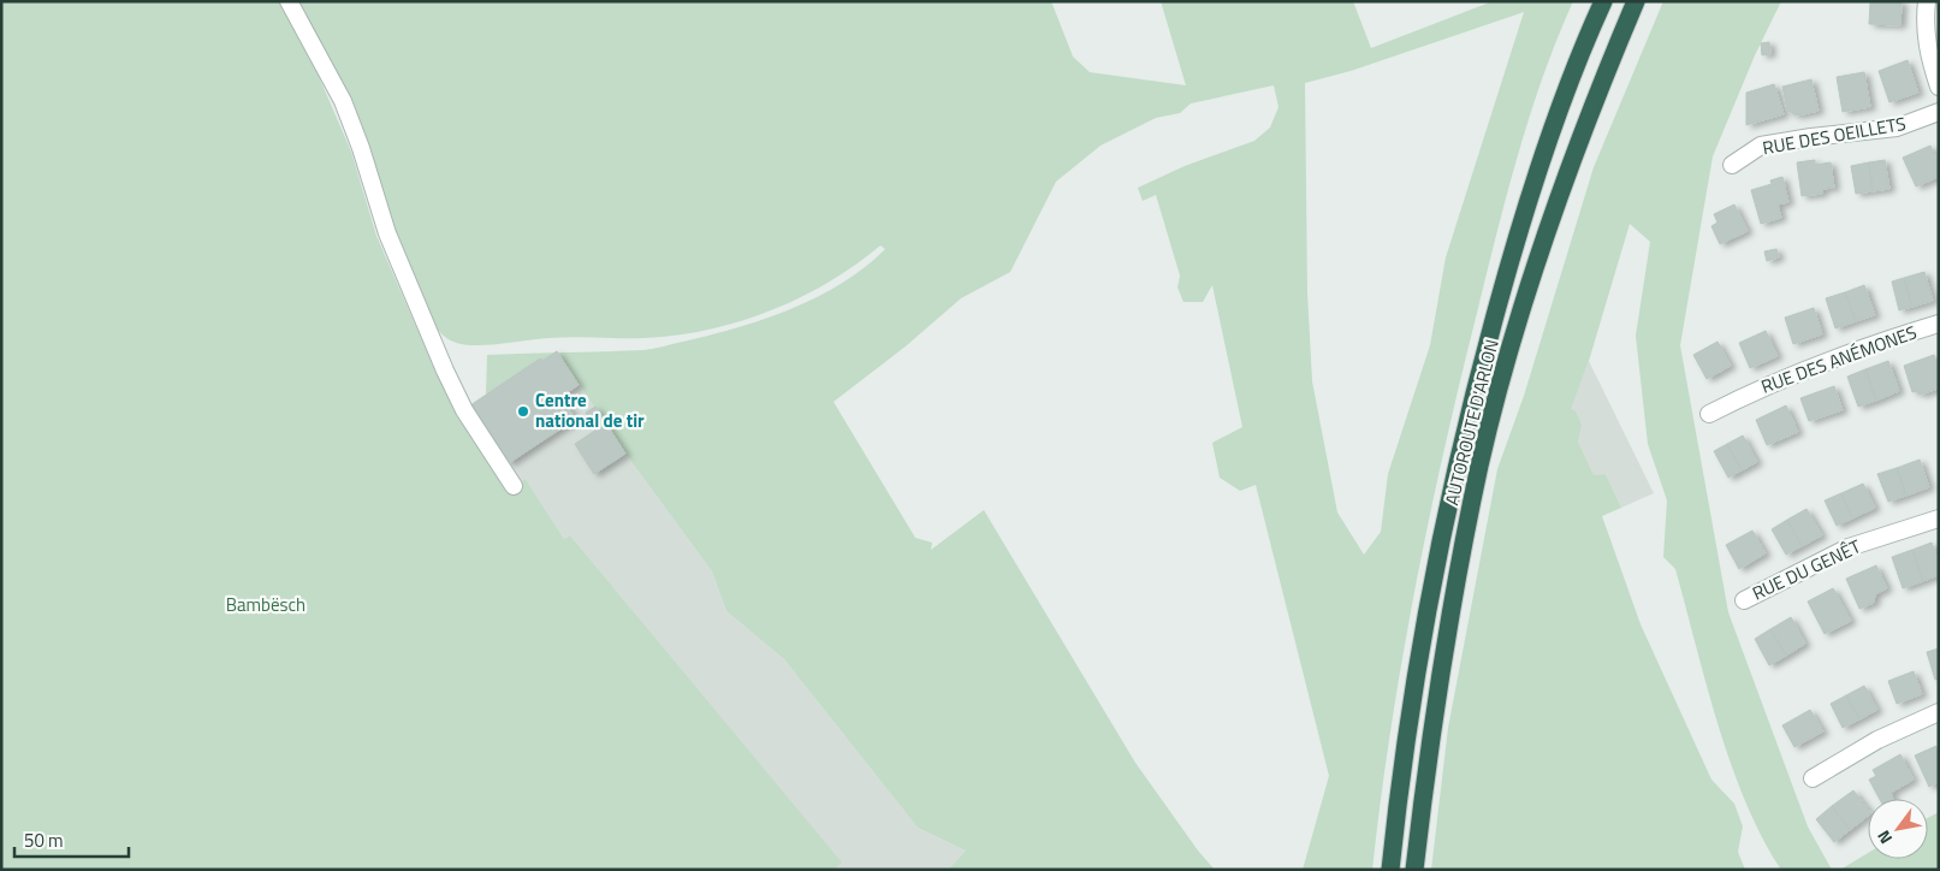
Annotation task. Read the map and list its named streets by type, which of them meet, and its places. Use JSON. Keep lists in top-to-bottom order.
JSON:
{
  "streets": {
    "highway": ["AUTOROUTE D'ARLON"],
    "street": ["RUE DES OEILLETS", "RUE DES ANÉMONES", "RUE DU GENÊT"]
  },
  "parks": ["Bambësch"],
  "places": ["Centre national de tir"],
  "scale_bar": "50 m",
  "north": "bottom left"
}
